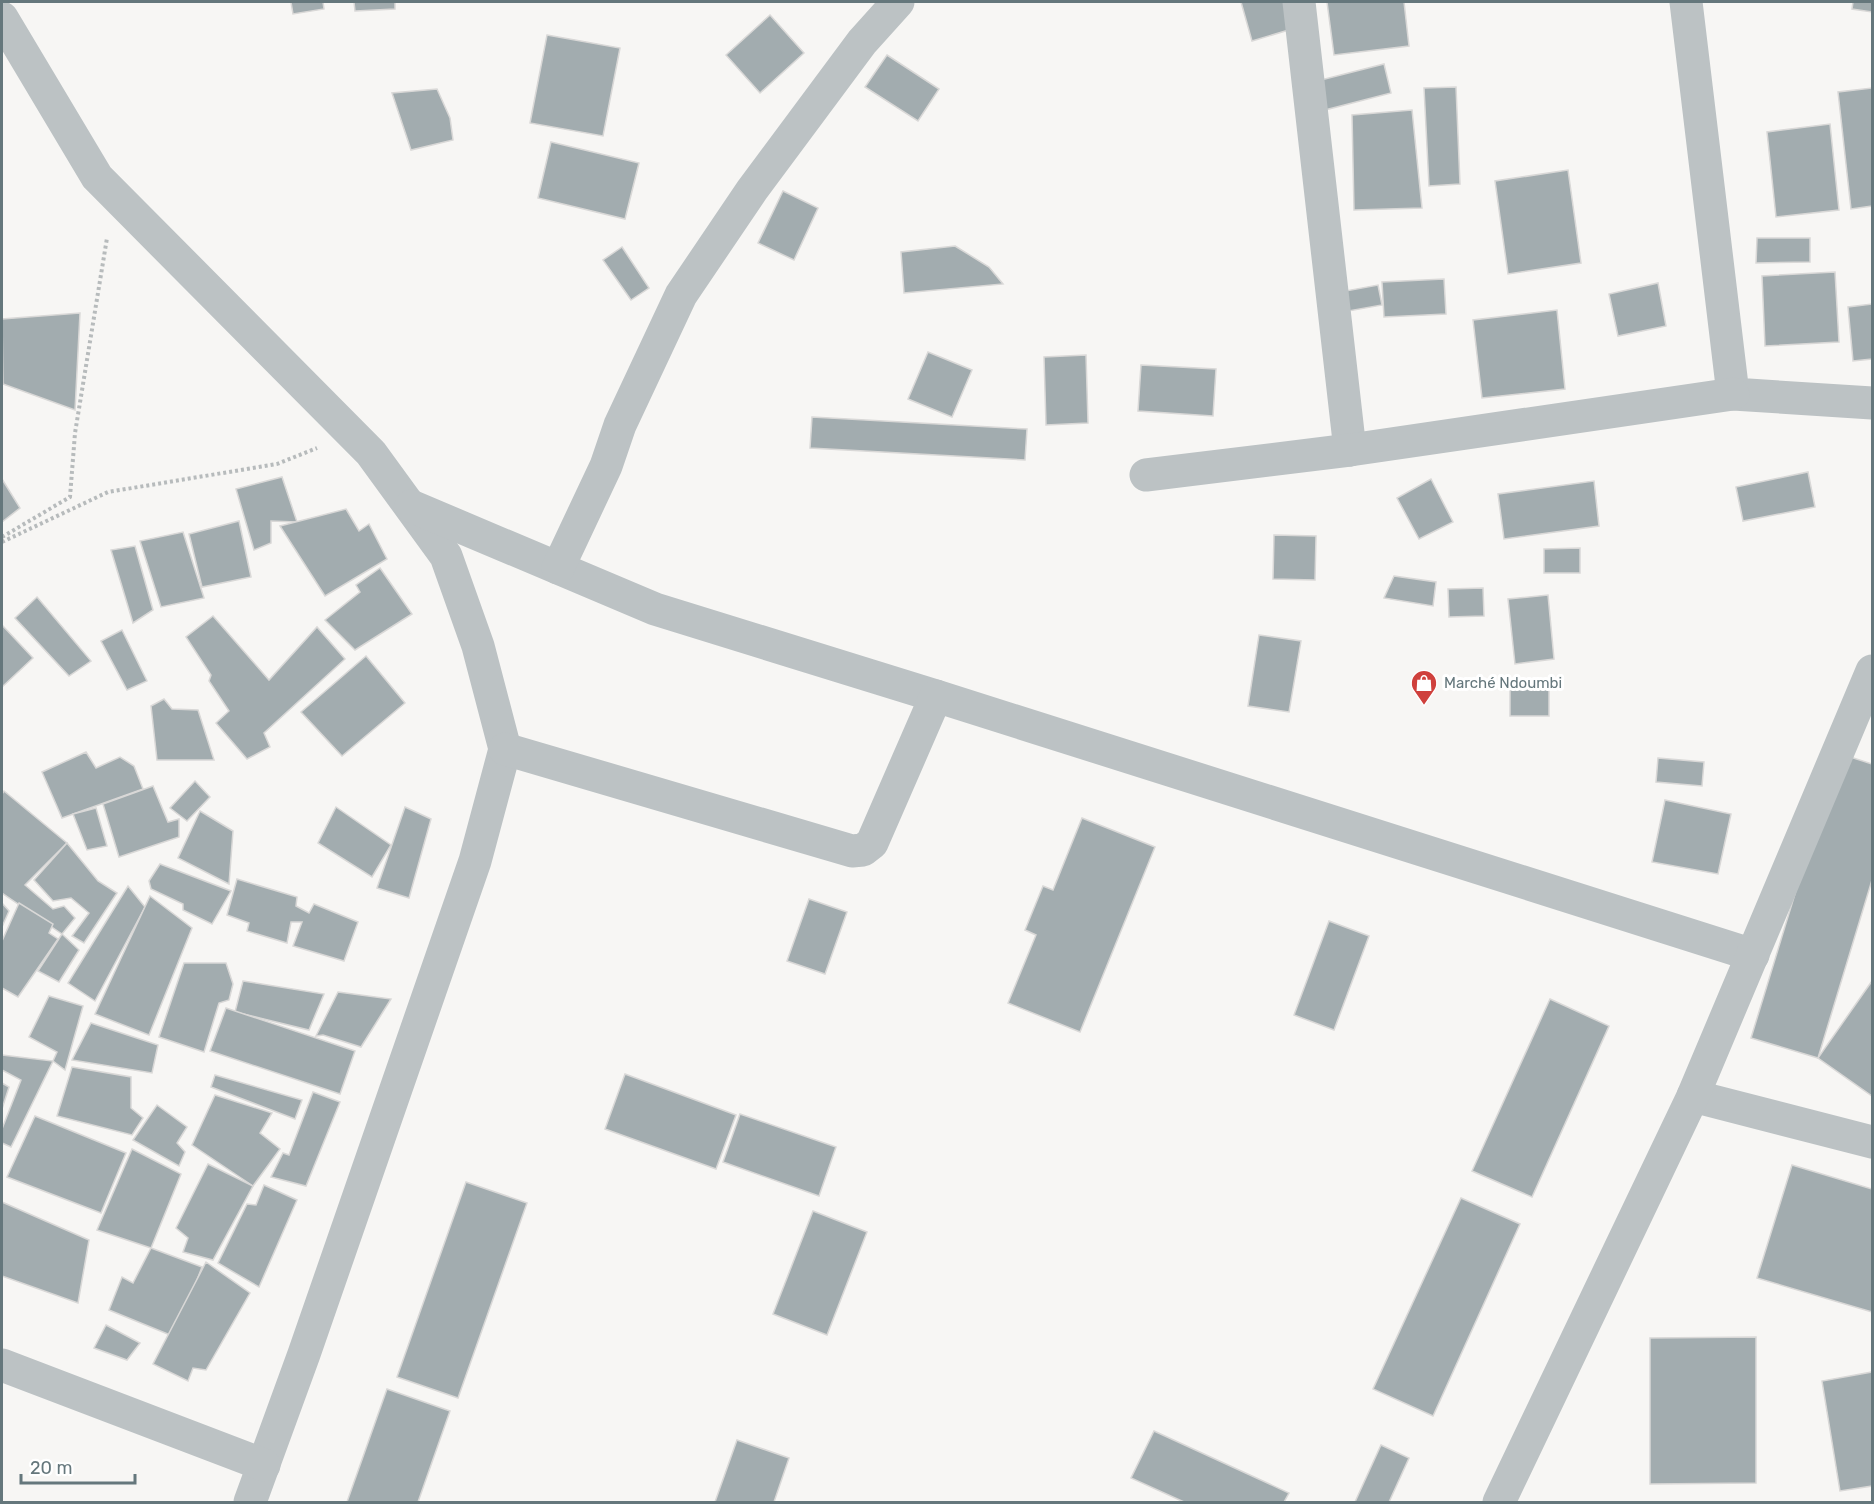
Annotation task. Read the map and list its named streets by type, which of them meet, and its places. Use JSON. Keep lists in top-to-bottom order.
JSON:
{
  "places": {
    "shop": ["Marché Ndoumbi"]
  },
  "scale_bar": "20 m"
}
